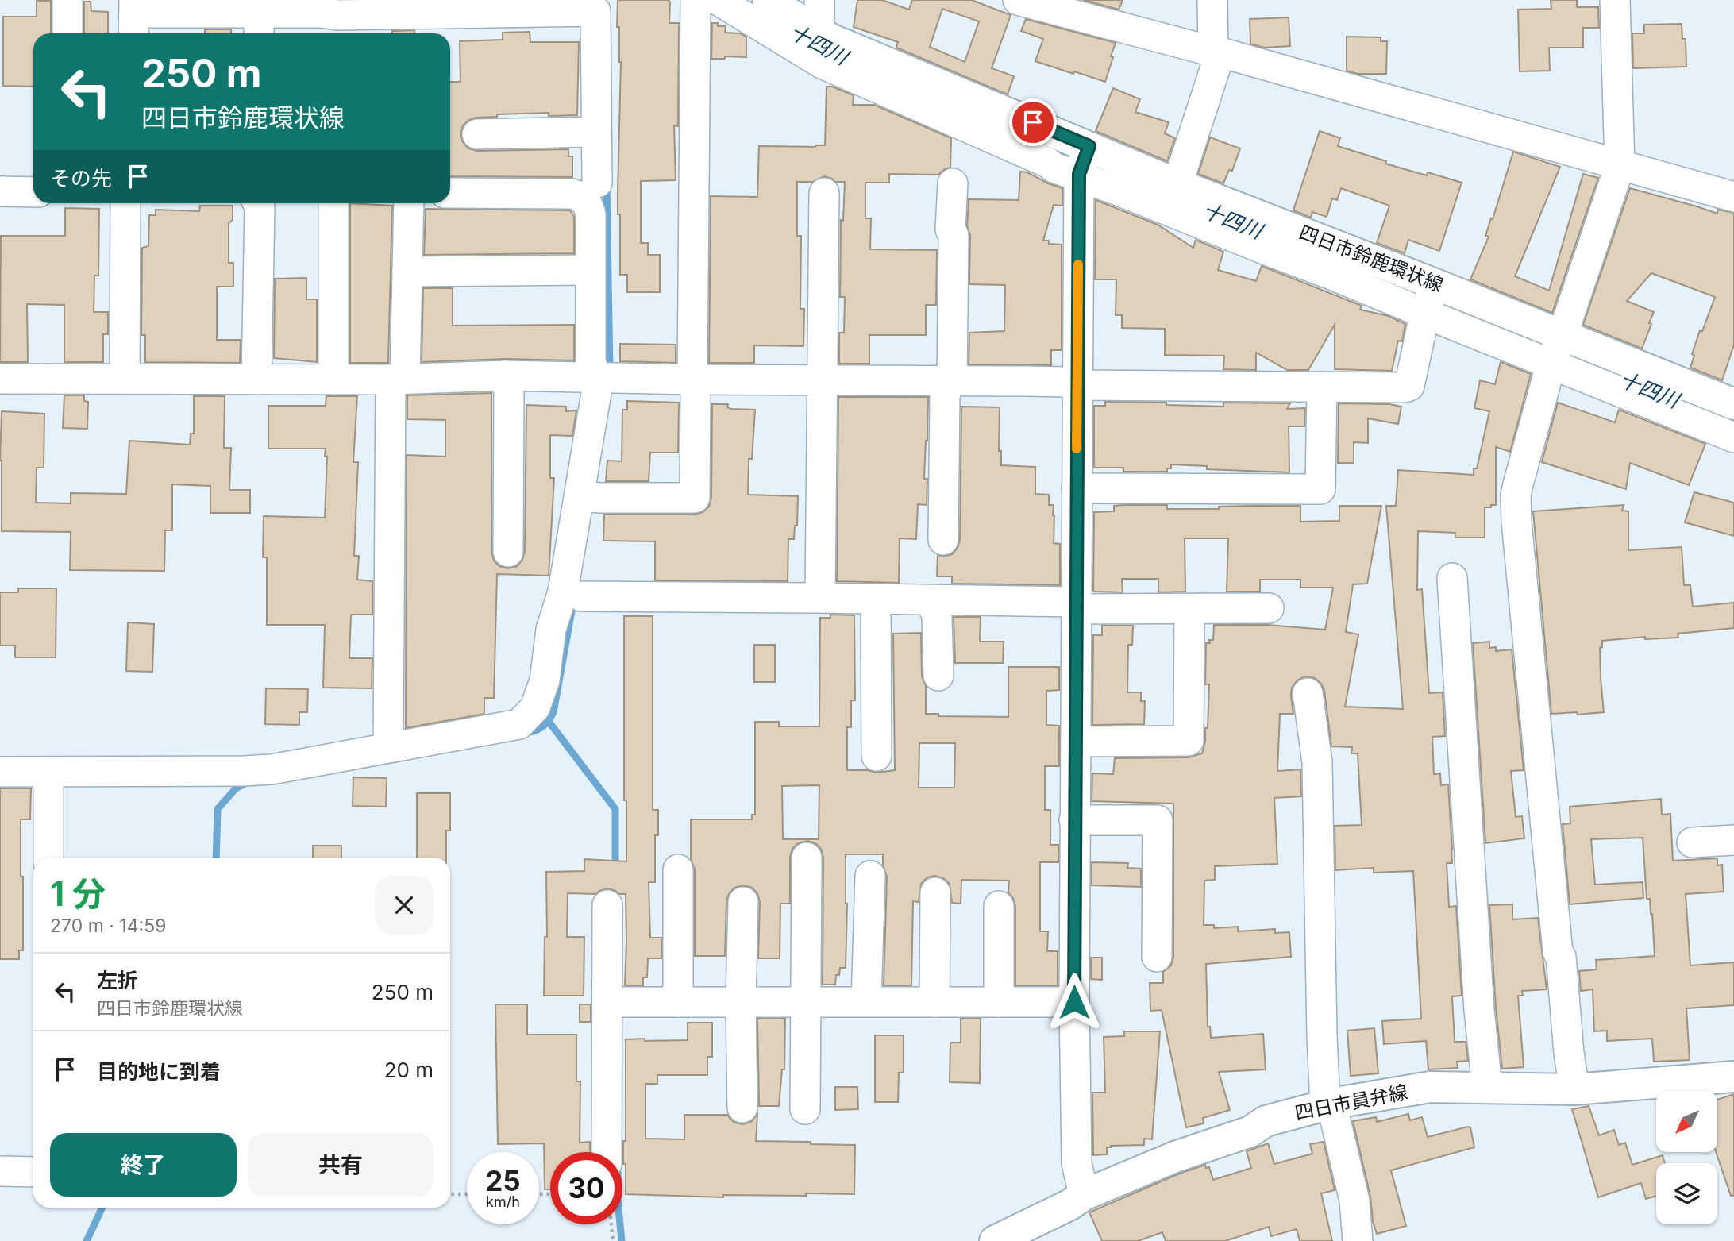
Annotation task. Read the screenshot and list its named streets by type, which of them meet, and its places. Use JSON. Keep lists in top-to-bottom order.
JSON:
{
  "streets": {
    "main road": ["四日市鈴鹿環状線", "四日市員弁線"]
  },
  "water": ["十四川"],
  "north": "bottom left",
  "page": {
    "turn": ["250 m", "四日市鈴鹿環状線"],
    "then": "その先",
    "heading": ["1 分", "270 m · 14:59"],
    "list": [
      {
        "name": "左折",
        "note": "四日市鈴鹿環状線",
        "value": "250 m"
      },
      {
        "name": "目的地に到着",
        "value": "20 m"
      }
    ],
    "buttons": ["終了", "共有"],
    "speed": "25 km/h",
    "limit": "30"
  }
}
